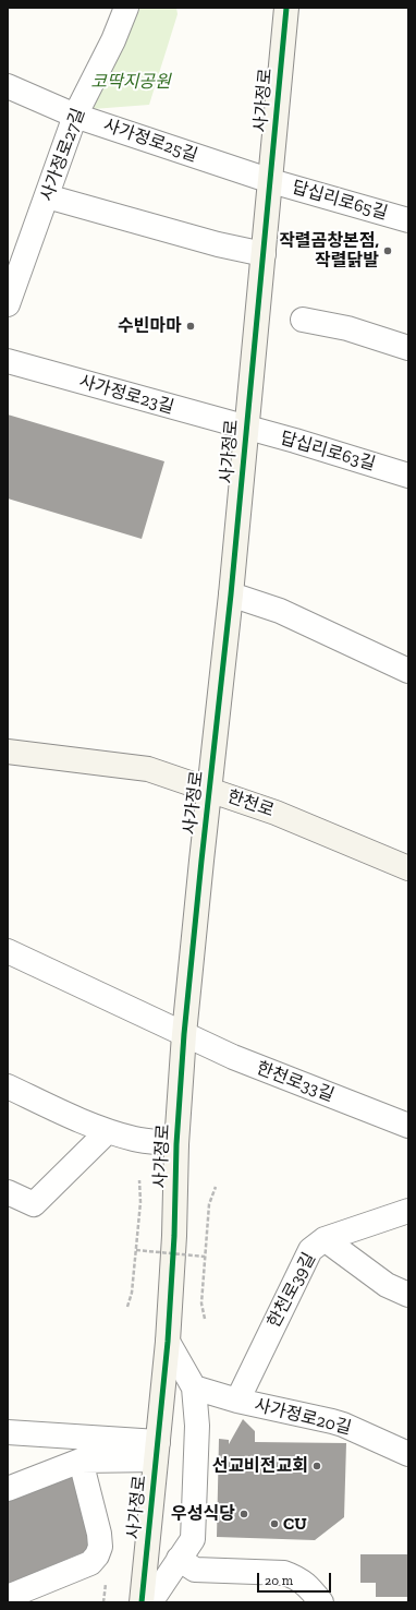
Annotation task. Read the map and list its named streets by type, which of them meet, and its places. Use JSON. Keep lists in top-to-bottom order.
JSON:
{
  "streets": {
    "main road": ["사가정로", "한천로"],
    "street": [
      "사가정로25길",
      "사가정로27길",
      "답십리로65길",
      "사가정로23길",
      "답십리로63길",
      "한천로33길",
      "한천로39길",
      "사가정로20길"
    ]
  },
  "crossings": [
    ["사가정로", "사가정로25길"],
    ["사가정로", "답십리로65길"],
    ["사가정로", "사가정로23길"],
    ["사가정로", "답십리로63길"],
    ["사가정로", "한천로"],
    ["사가정로", "한천로33길"],
    ["사가정로25길", "사가정로27길"],
    ["사가정로25길", "답십리로65길"],
    ["사가정로23길", "답십리로63길"],
    ["한천로39길", "사가정로20길"]
  ],
  "parks": ["코딱지공원"],
  "places": [
    "작렬곰창본점, 작렬닭발",
    "수빈마마",
    "선교비전교회",
    "우성식당",
    "CU"
  ],
  "scale_bar": "20 m"
}
